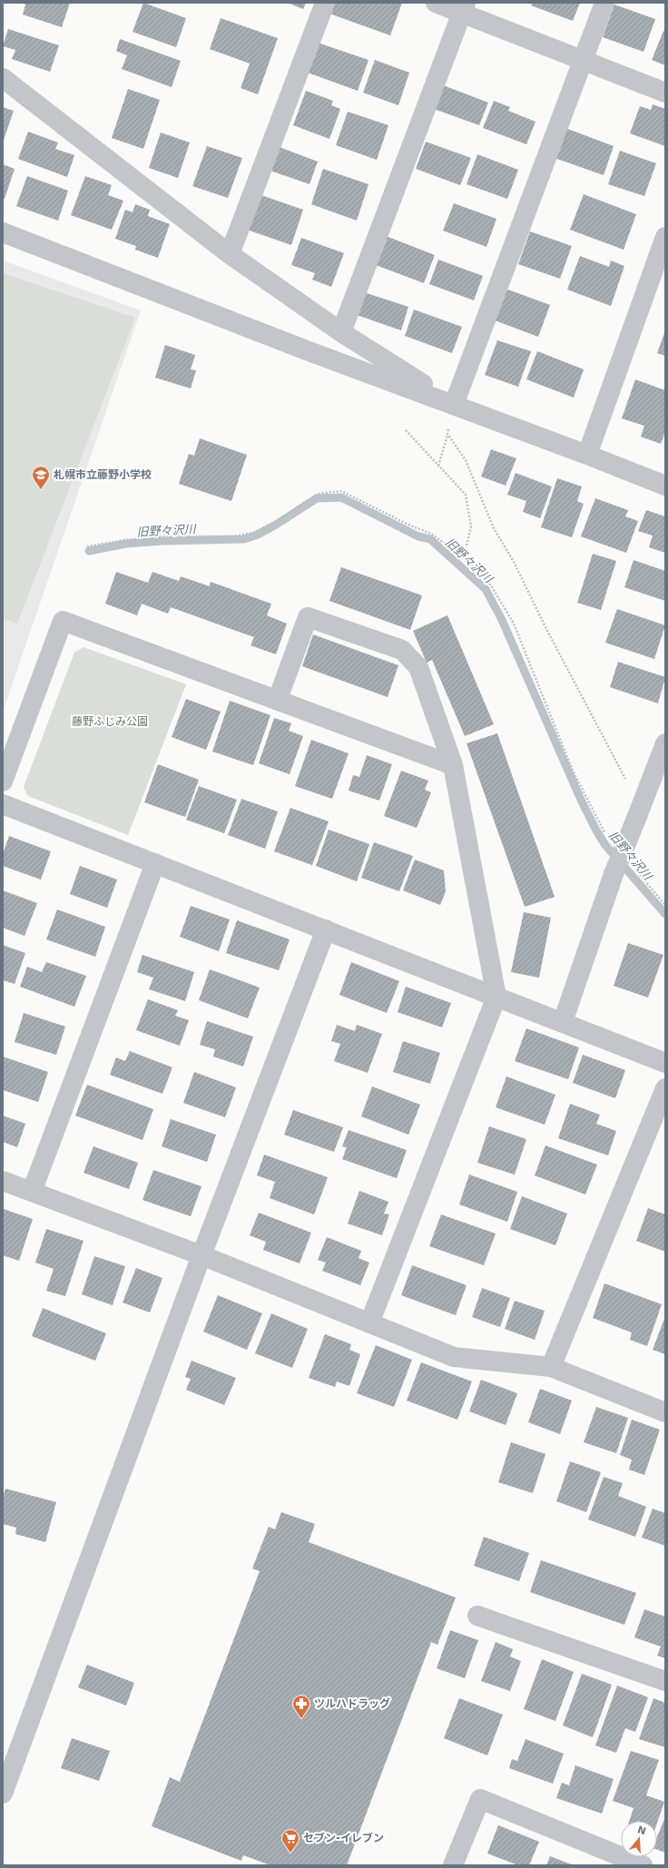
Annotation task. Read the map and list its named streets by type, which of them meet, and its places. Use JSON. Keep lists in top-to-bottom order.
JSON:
{
  "water": ["旧野々沢川"],
  "parks": ["藤野ふじみ公園"],
  "places": {
    "school or university": ["札幌市立藤野小学校"],
    "pharmacy": ["ツルハドラッグ"],
    "supermarket": ["セブン-イレブン"]
  },
  "north": "top"
}
